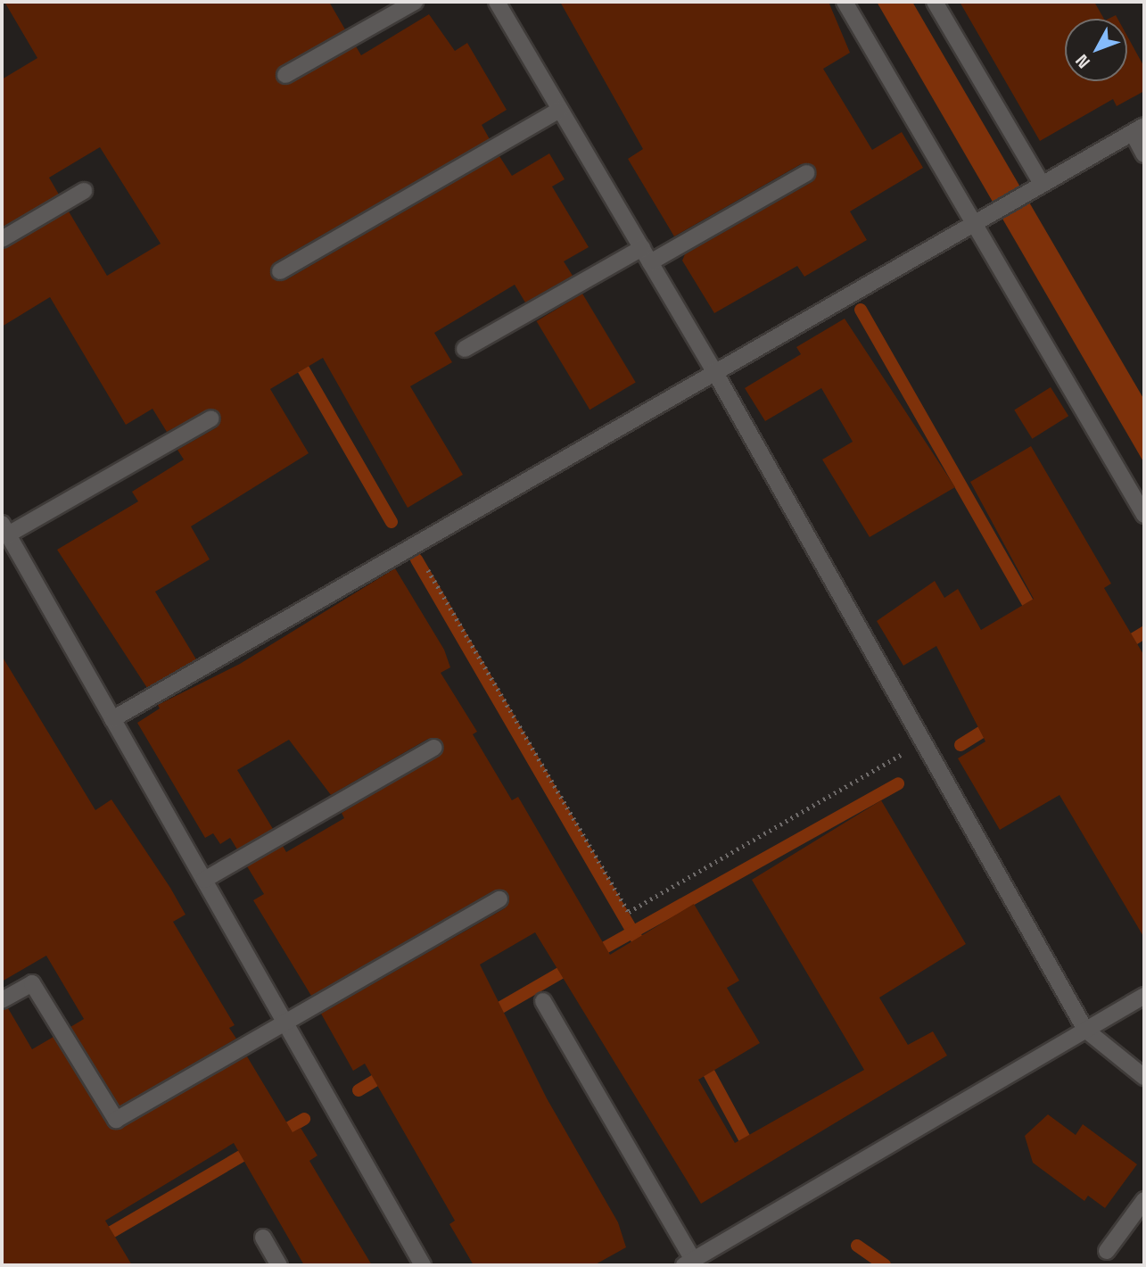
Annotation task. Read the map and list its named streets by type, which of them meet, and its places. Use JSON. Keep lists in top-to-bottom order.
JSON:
{
  "north": "bottom left"
}
